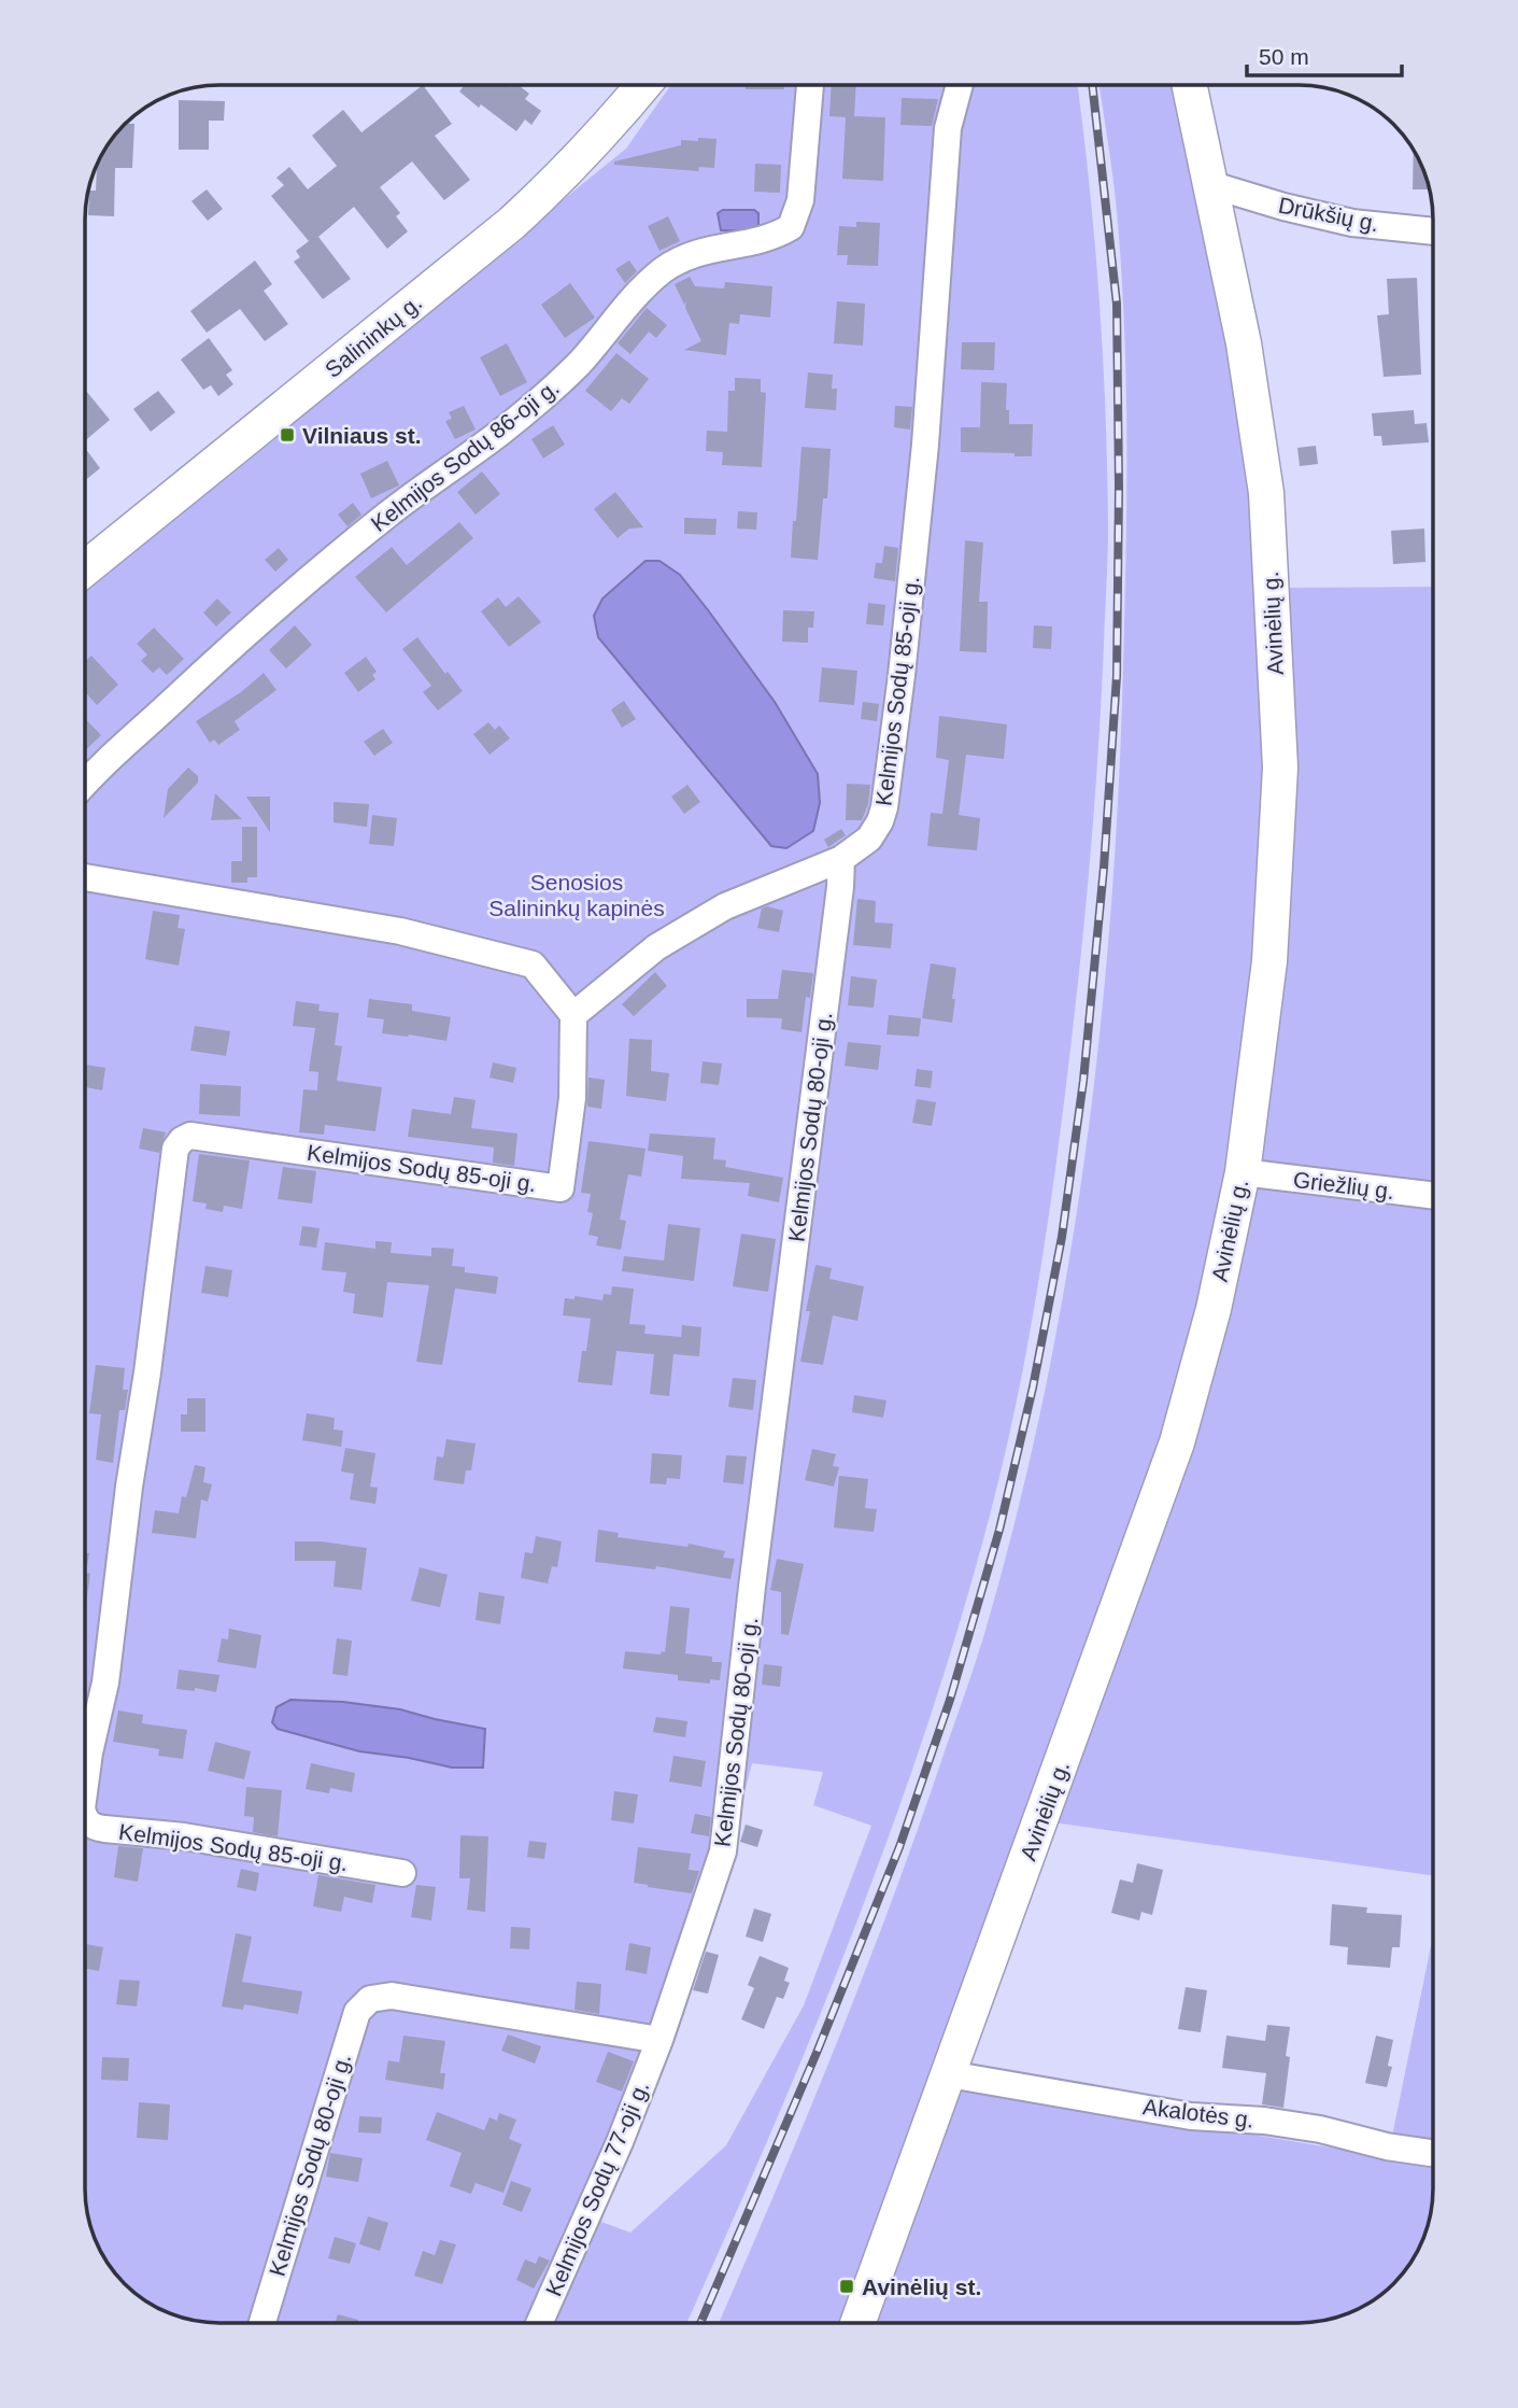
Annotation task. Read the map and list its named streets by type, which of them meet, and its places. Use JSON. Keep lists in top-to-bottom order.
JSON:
{
  "streets": {
    "main road": ["Salininkų g.", "Avinėlių g."],
    "street": [
      "Drūkšių g.",
      "Kelmijos Sodų 86-oji g.",
      "Kelmijos Sodų 85-oji g.",
      "Kelmijos Sodų 80-oji g.",
      "Griežlių g.",
      "Akalotės g.",
      "Kelmijos Sodų 77-oji g."
    ]
  },
  "crossings": [
    ["Drūkšių g.", "Avinėlių g."],
    ["Avinėlių g.", "Griežlių g."],
    ["Avinėlių g.", "Akalotės g."],
    ["Kelmijos Sodų 85-oji g.", "Kelmijos Sodų 80-oji g."],
    ["Kelmijos Sodų 80-oji g.", "Kelmijos Sodų 77-oji g."]
  ],
  "parks": ["Senosios Salininkų kapinės"],
  "places": {
    "transit": ["Vilniaus st.", "Avinėlių st."]
  },
  "scale_bar": "50 m"
}
